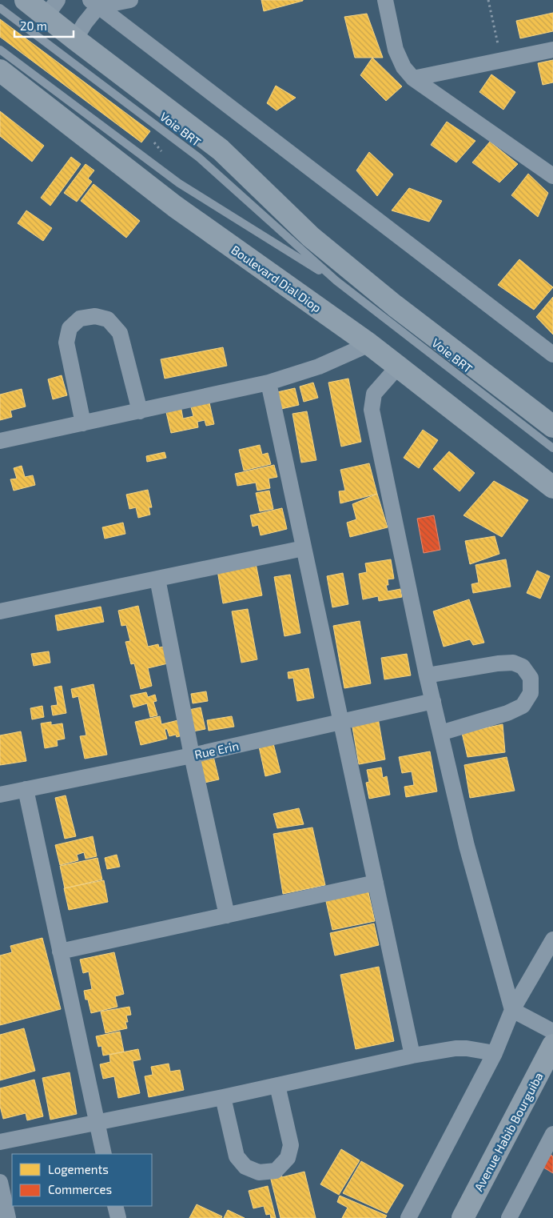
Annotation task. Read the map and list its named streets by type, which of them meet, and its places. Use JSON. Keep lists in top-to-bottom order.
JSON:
{
  "streets": {
    "street": ["Boulevard Dial Diop", "Rue Erin", "Avenue Habib Bourguiba"],
    "lane": ["Voie BRT"]
  },
  "legend": ["Logements", "Commerces"],
  "scale_bar": "20 m"
}
